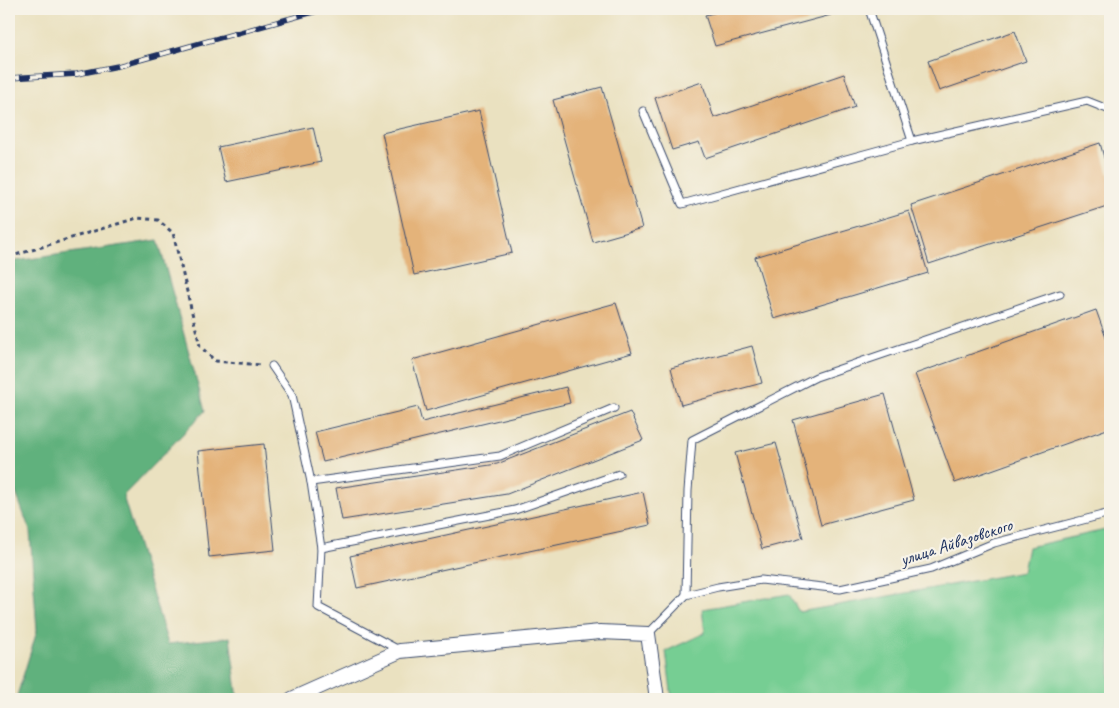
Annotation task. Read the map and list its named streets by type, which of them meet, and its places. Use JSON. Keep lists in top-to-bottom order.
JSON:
{
  "streets": {
    "lane": ["улица Айвазовского"]
  }
}
